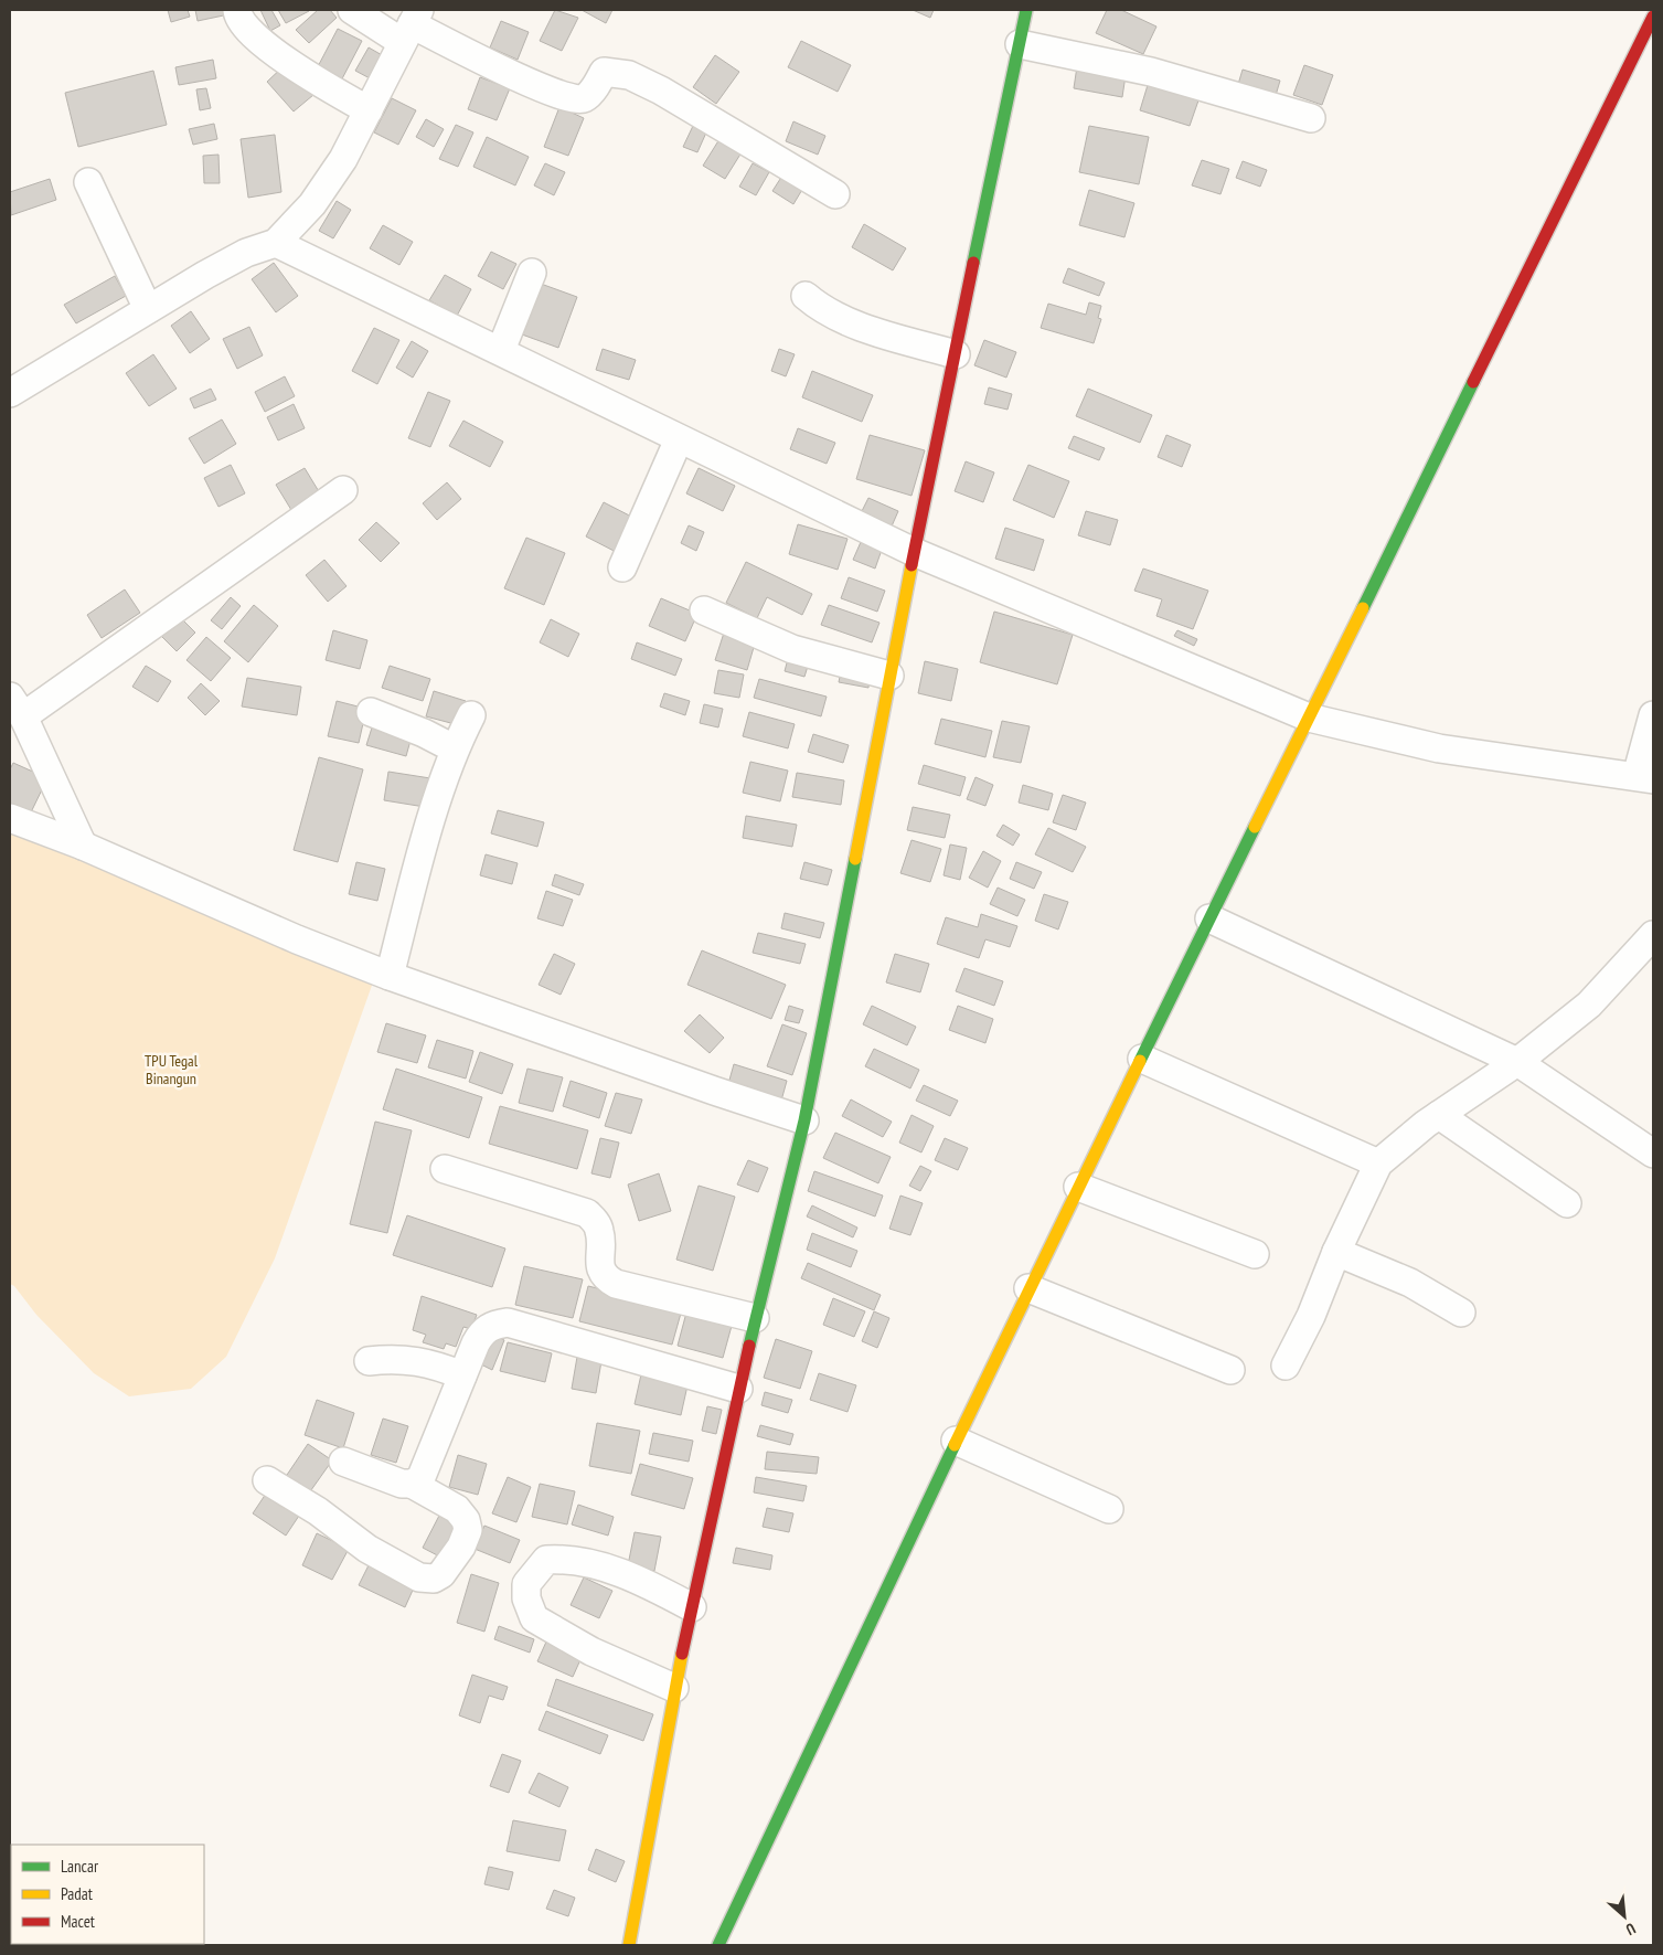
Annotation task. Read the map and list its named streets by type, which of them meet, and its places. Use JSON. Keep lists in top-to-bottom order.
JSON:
{
  "parks": ["TPU Tegal Binangun"],
  "legend": ["Lancar", "Padat", "Macet"],
  "north": "bottom right"
}
